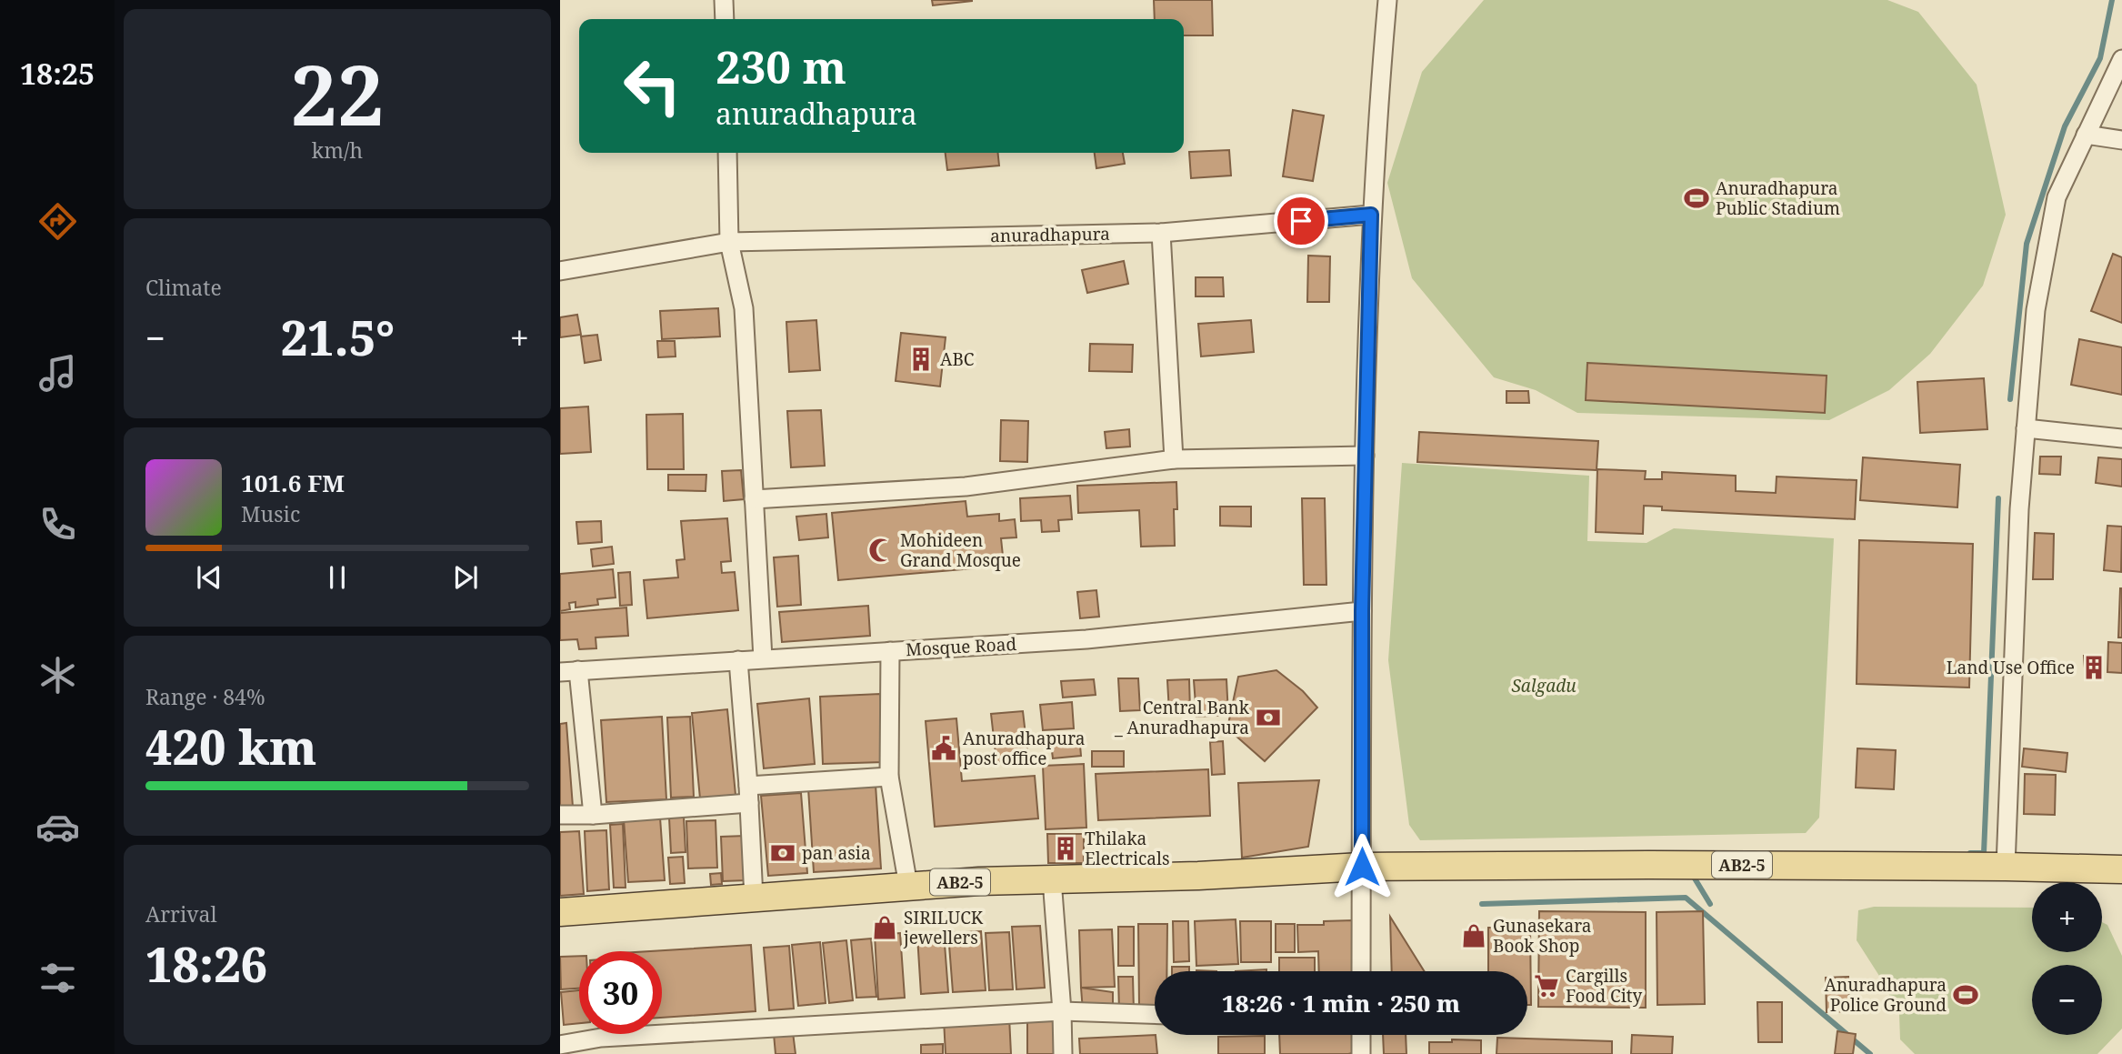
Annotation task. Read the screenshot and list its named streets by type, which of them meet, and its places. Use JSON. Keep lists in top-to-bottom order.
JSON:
{
  "streets": {
    "main road": ["AB2-5"],
    "street": ["anuradhapura", "Mosque Road"]
  },
  "parks": ["Salgadu"],
  "places": {
    "sports": ["Anuradhapura Public Stadium", "Anuradhapura Police Ground"],
    "building": ["ABC", "Land Use Office", "Thilaka Electricals"],
    "mosque": ["Mohideen Grand Mosque"],
    "bank": ["Central Bank _ Anuradhapura", "pan asia"],
    "public building": ["Anuradhapura post office"],
    "shop": ["SIRILUCK jewellers", "Gunasekara Book Shop"],
    "supermarket": ["Cargills Food City"]
  },
  "page": {
    "tabs": "18:25",
    "tile": [
      ["22", "km/h"],
      "Climate",
      ["Range · 84%", "420 km"],
      ["Arrival", "18:26"]
    ],
    "turn": ["230 m", "anuradhapura"],
    "heat": ["−", "21.5°", "+"],
    "song": ["101.6 FM", "Music"],
    "map_buttons": ["+", "−"],
    "limit": "30",
    "trip": "18:26 · 1 min · 250 m"
  }
}
